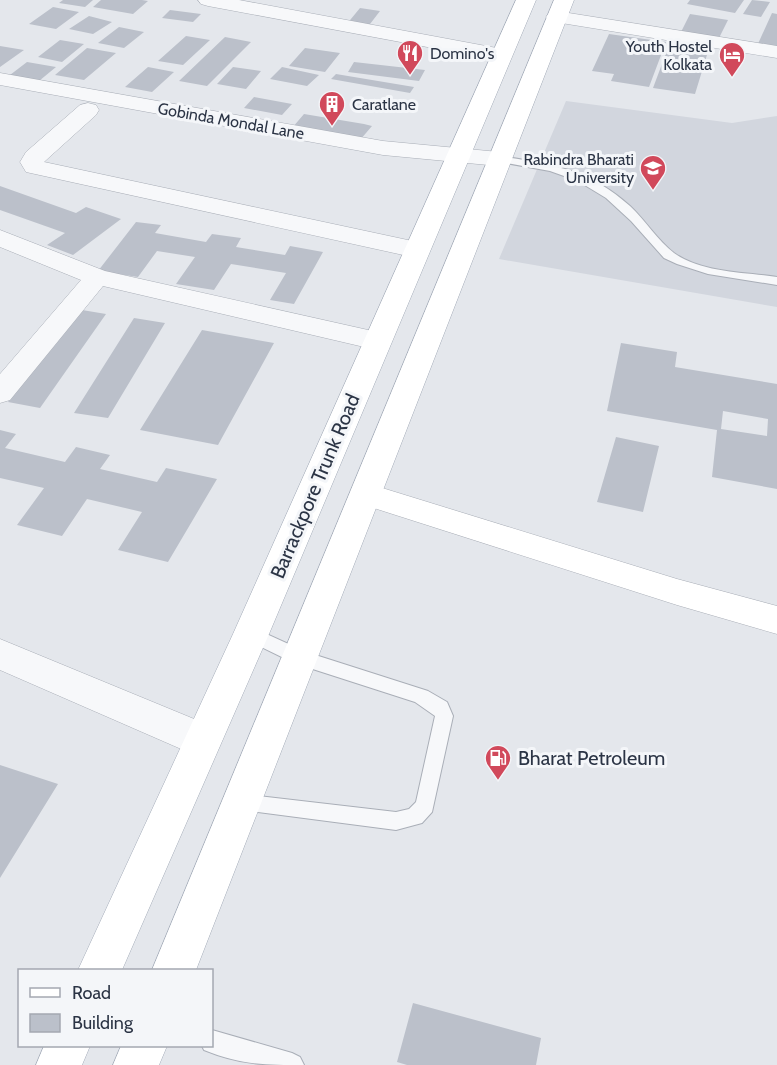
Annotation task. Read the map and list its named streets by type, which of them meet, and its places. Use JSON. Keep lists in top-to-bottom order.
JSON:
{
  "streets": {
    "main road": ["Barrackpore Trunk Road"],
    "street": ["Gobinda Mondal Lane"]
  },
  "crossings": [
    ["Gobinda Mondal Lane", "Barrackpore Trunk Road"]
  ],
  "places": {
    "restaurant": ["Domino's"],
    "hotel": ["Youth Hostel Kolkata"],
    "building": ["Caratlane"],
    "school or university": ["Rabindra Bharati University"],
    "fuel station": ["Bharat Petroleum"]
  },
  "legend": ["Road", "Building"]
}
